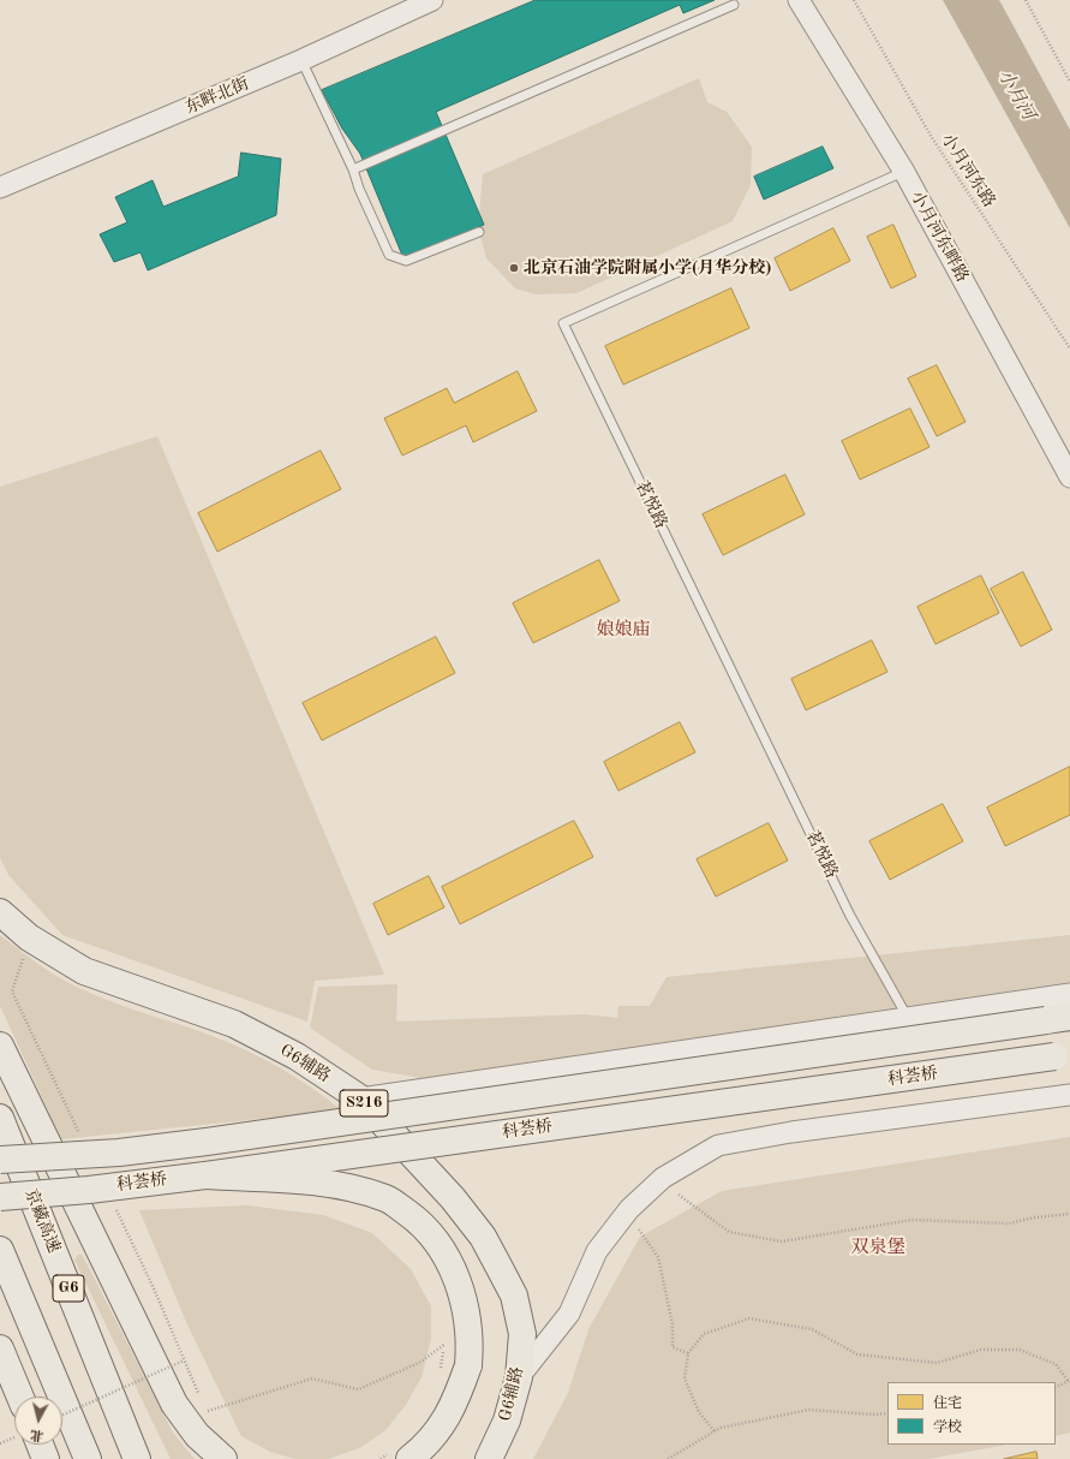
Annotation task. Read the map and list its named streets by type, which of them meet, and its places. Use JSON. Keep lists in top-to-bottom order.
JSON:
{
  "streets": {
    "main road": [
      "G6辅路",
      "科荟桥",
      "S216",
      "京藏高速",
      "G6"
    ],
    "street": ["东畔北街", "小月河东畔路"],
    "lane": ["茗悦路"],
    "path": ["小月河东路"]
  },
  "crossings": [
    ["小月河东畔路", "茗悦路"]
  ],
  "districts": ["娘娘庙", "双泉堡"],
  "water": ["小月河"],
  "places": ["北京石油学院附属小学(月华分校)"],
  "legend": ["住宅", "学校"],
  "north": "bottom"
}
